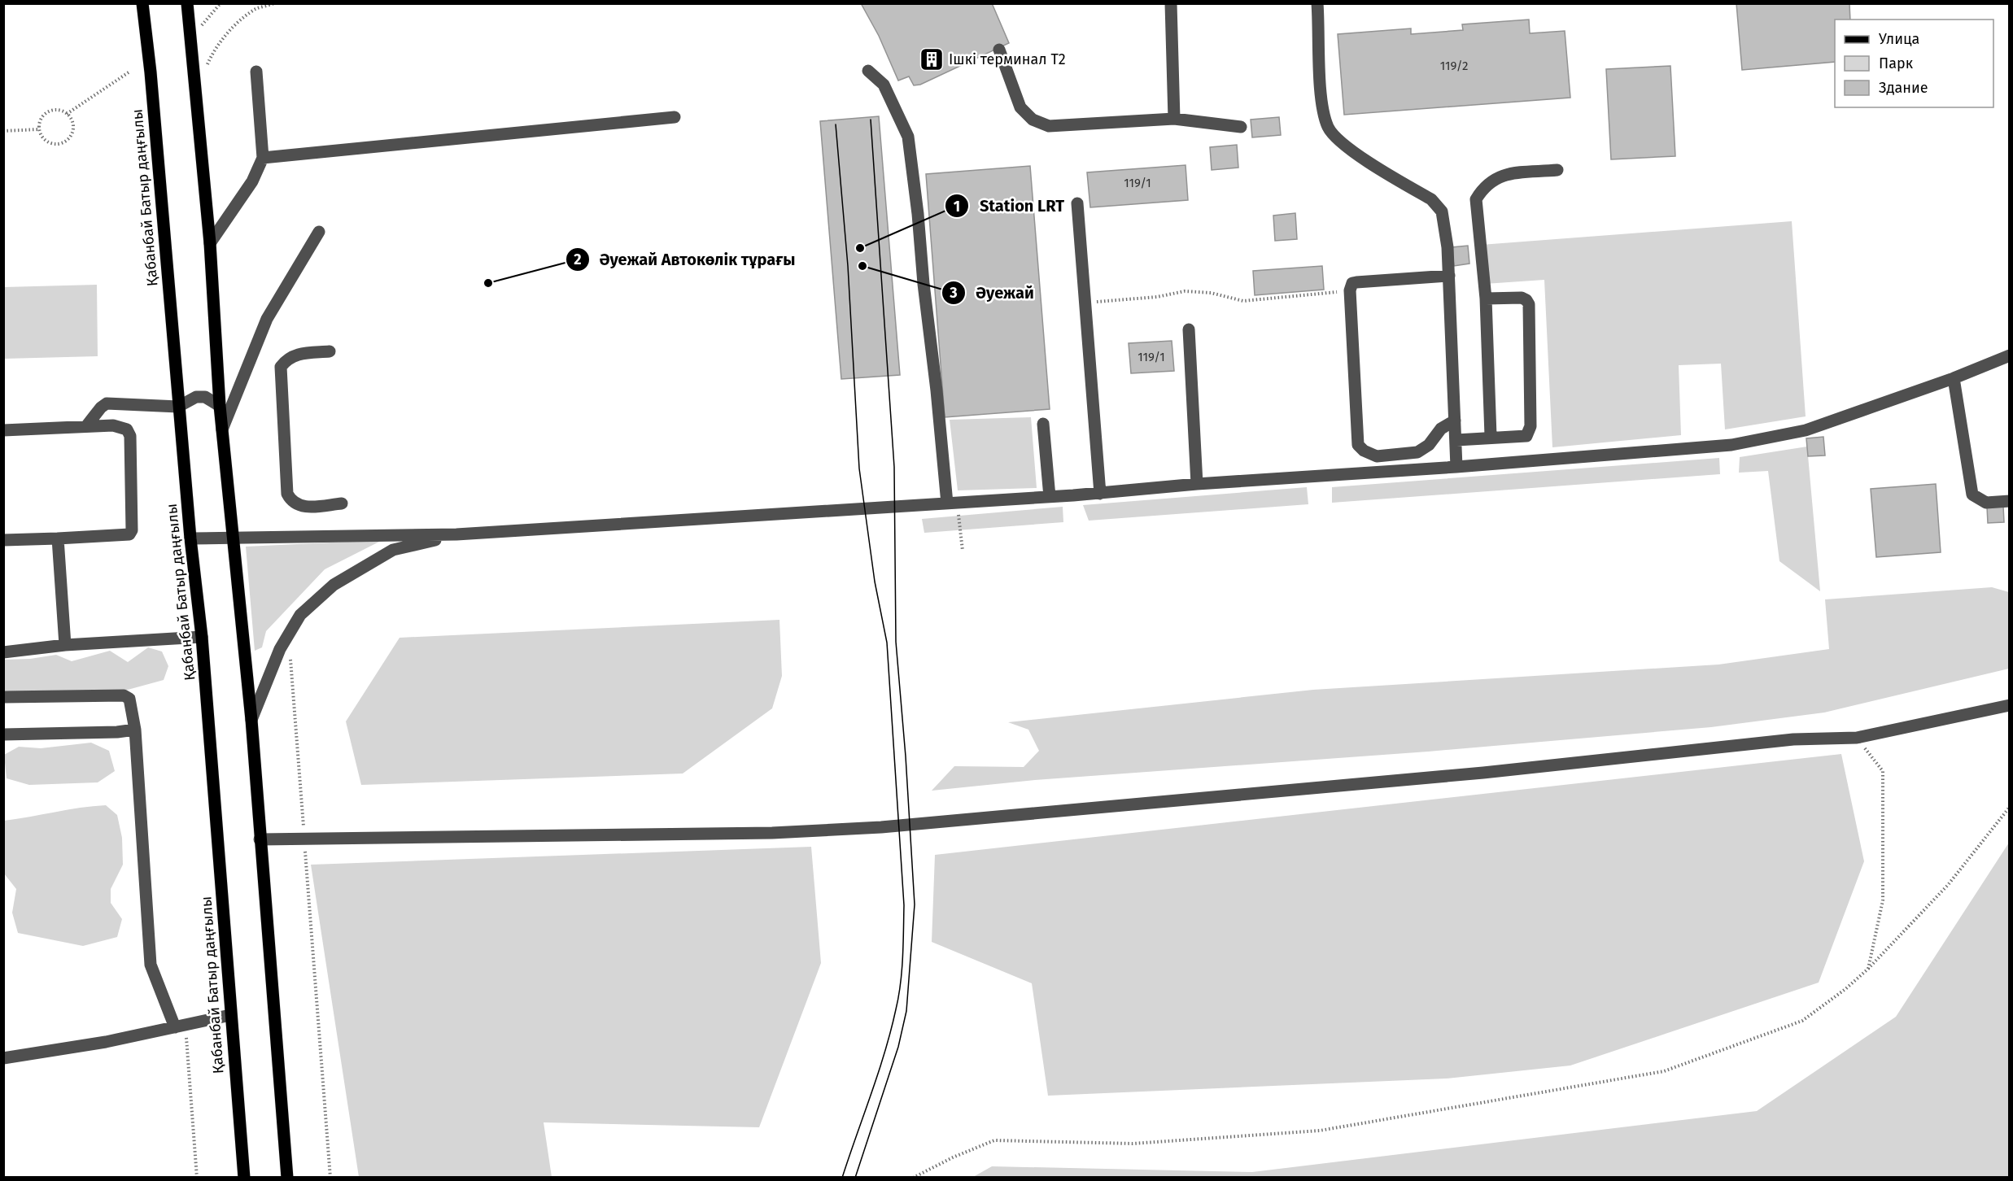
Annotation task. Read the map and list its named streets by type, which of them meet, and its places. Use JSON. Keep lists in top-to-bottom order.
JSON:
{
  "streets": {
    "main road": ["Қабанбай Батыр даңғылы"]
  },
  "places": {
    "building": ["Ішкі терминал T2"],
    "other": ["Station LRT", "Әуежай", "Әуежай Автокөлік тұрағы"]
  },
  "house_numbers": ["119/2", "119/1", "119/1"],
  "legend": ["Улица", "Парк", "Здание"]
}
